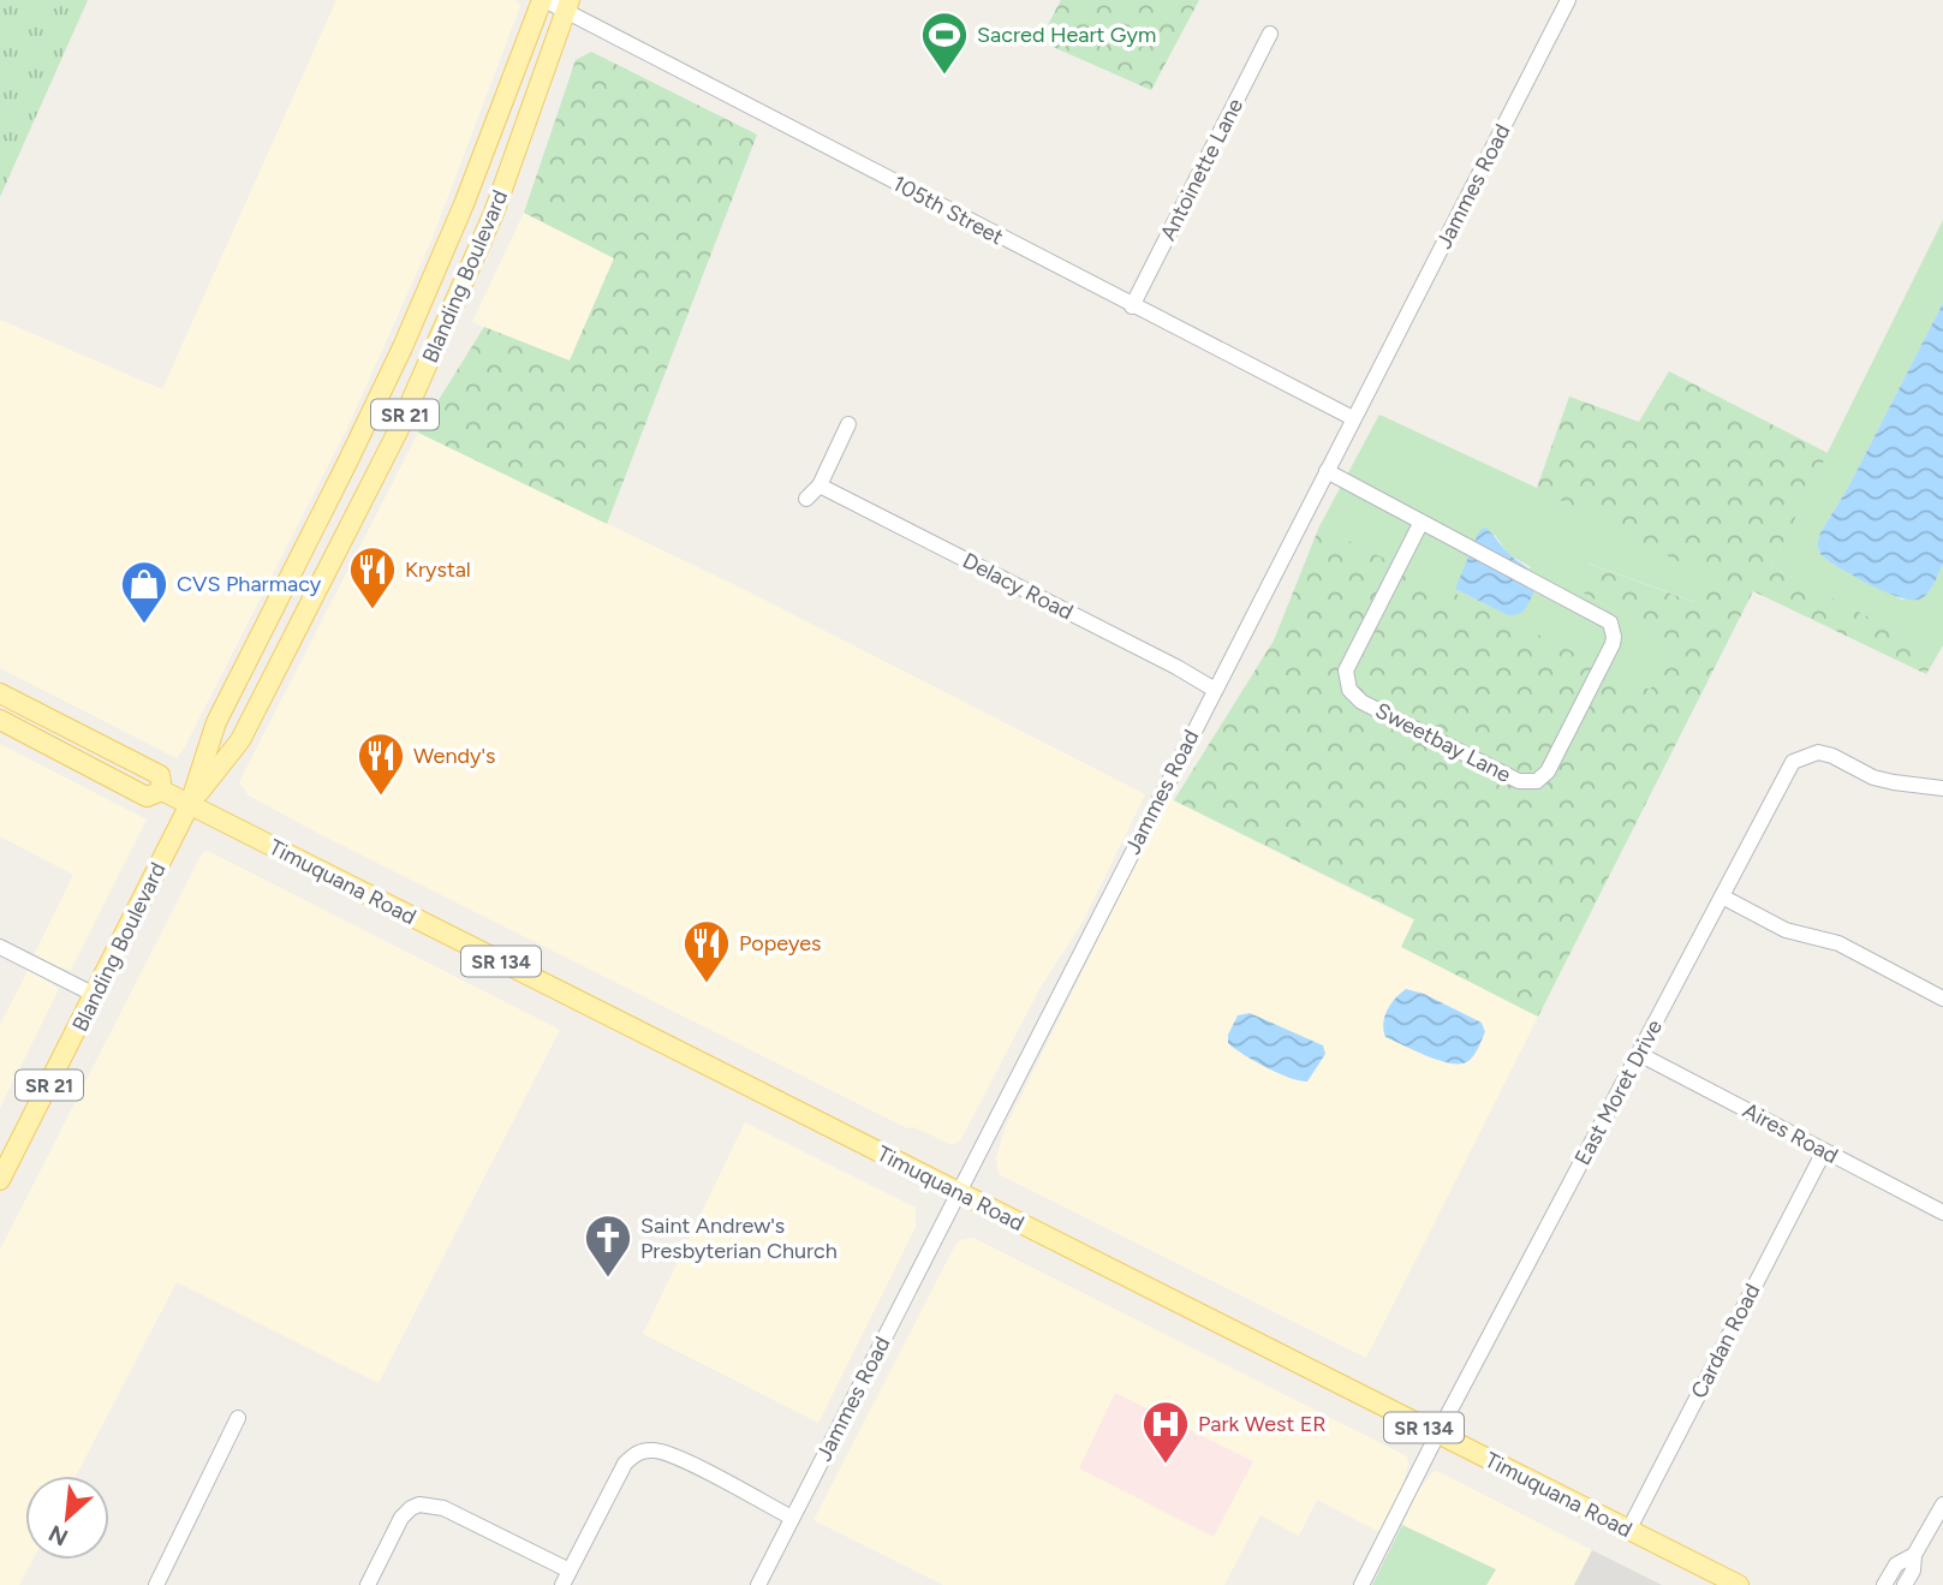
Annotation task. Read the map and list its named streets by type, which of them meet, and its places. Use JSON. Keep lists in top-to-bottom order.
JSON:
{
  "streets": {
    "main road": [
      "Blanding Boulevard",
      "SR 21",
      "Timuquana Road",
      "SR 134"
    ],
    "street": [
      "Antoinette Lane",
      "Jammes Road",
      "105th Street",
      "Delacy Road",
      "Sweetbay Lane",
      "East Moret Drive",
      "Aires Road",
      "Cardan Road"
    ]
  },
  "crossings": [
    ["Antoinette Lane", "105th Street"],
    ["Jammes Road", "105th Street"],
    ["Jammes Road", "Delacy Road"],
    ["Jammes Road", "Sweetbay Lane"],
    ["Jammes Road", "Timuquana Road"],
    ["105th Street", "Blanding Boulevard"],
    ["Blanding Boulevard", "Timuquana Road"],
    ["Timuquana Road", "East Moret Drive"],
    ["Timuquana Road", "Cardan Road"],
    ["East Moret Drive", "Aires Road"],
    ["Aires Road", "Cardan Road"]
  ],
  "places": {
    "sports": ["Sacred Heart Gym"],
    "restaurant": ["Krystal", "Wendy's", "Popeyes"],
    "shop": ["CVS Pharmacy"],
    "church": ["Saint Andrew's Presbyterian Church"],
    "hospital": ["Park West ER"]
  },
  "north": "bottom left"
}
